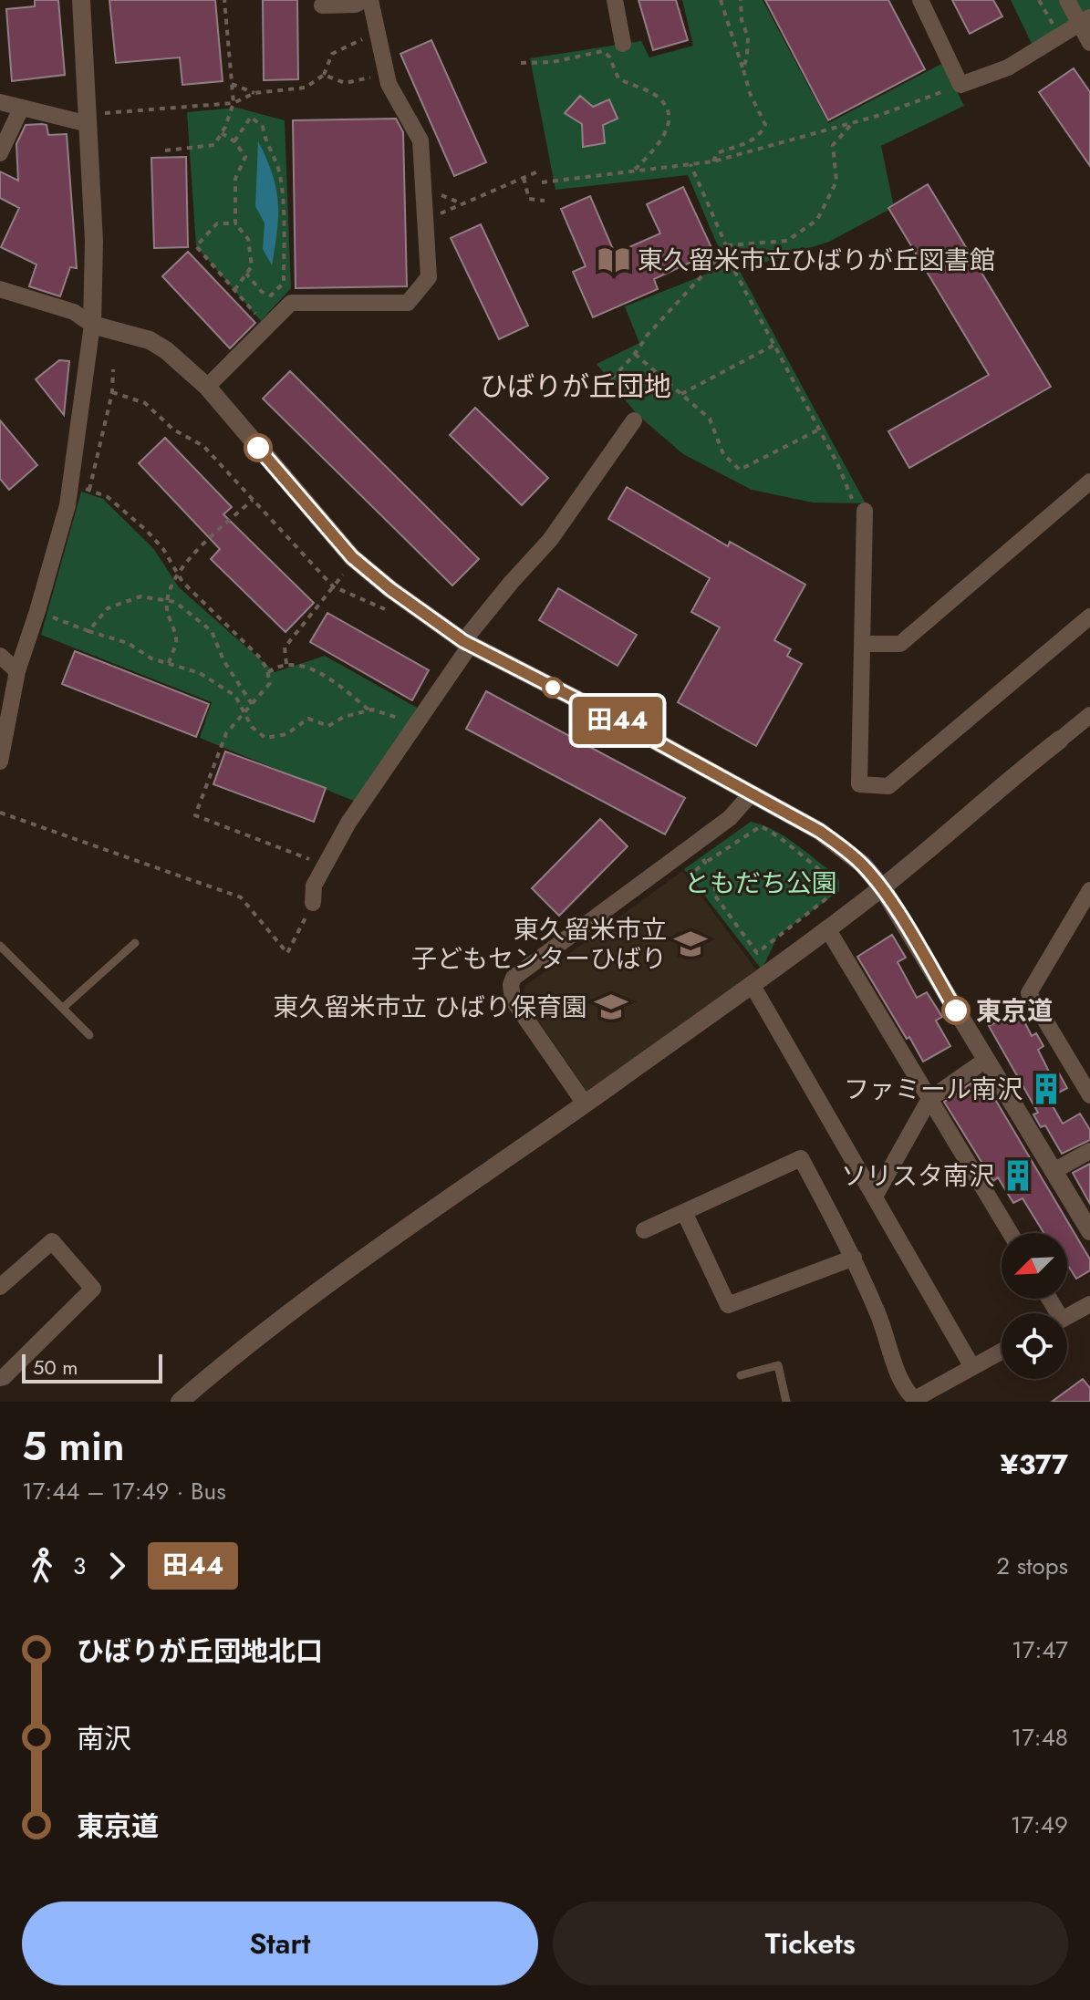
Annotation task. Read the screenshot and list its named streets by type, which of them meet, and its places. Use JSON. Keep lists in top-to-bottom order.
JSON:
{
  "districts": ["ひばりが丘団地"],
  "parks": ["ともだち公園"],
  "places": {
    "library": ["東久留米市立ひばりが丘図書館"],
    "school or university": ["東久留米市立 子どもセンターひばり", "東久留米市立 ひばり保育園"],
    "other": ["東京道"],
    "building": ["ファミール南沢", "ソリスタ南沢"]
  },
  "lines": ["bus line 田44"],
  "scale_bar": "50 m",
  "north": "bottom left",
  "page": {
    "on_map": "田44",
    "scale": "50 m",
    "heading": ["5 min", "17:44 – 17:49 · Bus", "¥377"],
    "legs": ["3", "田44", "2 stops"],
    "list": [
      {
        "name": "ひばりが丘団地北口",
        "value": "17:47"
      },
      {
        "name": "南沢",
        "value": "17:48"
      },
      {
        "name": "東京道",
        "value": "17:49"
      }
    ],
    "buttons": ["Start", "Tickets"]
  }
}
